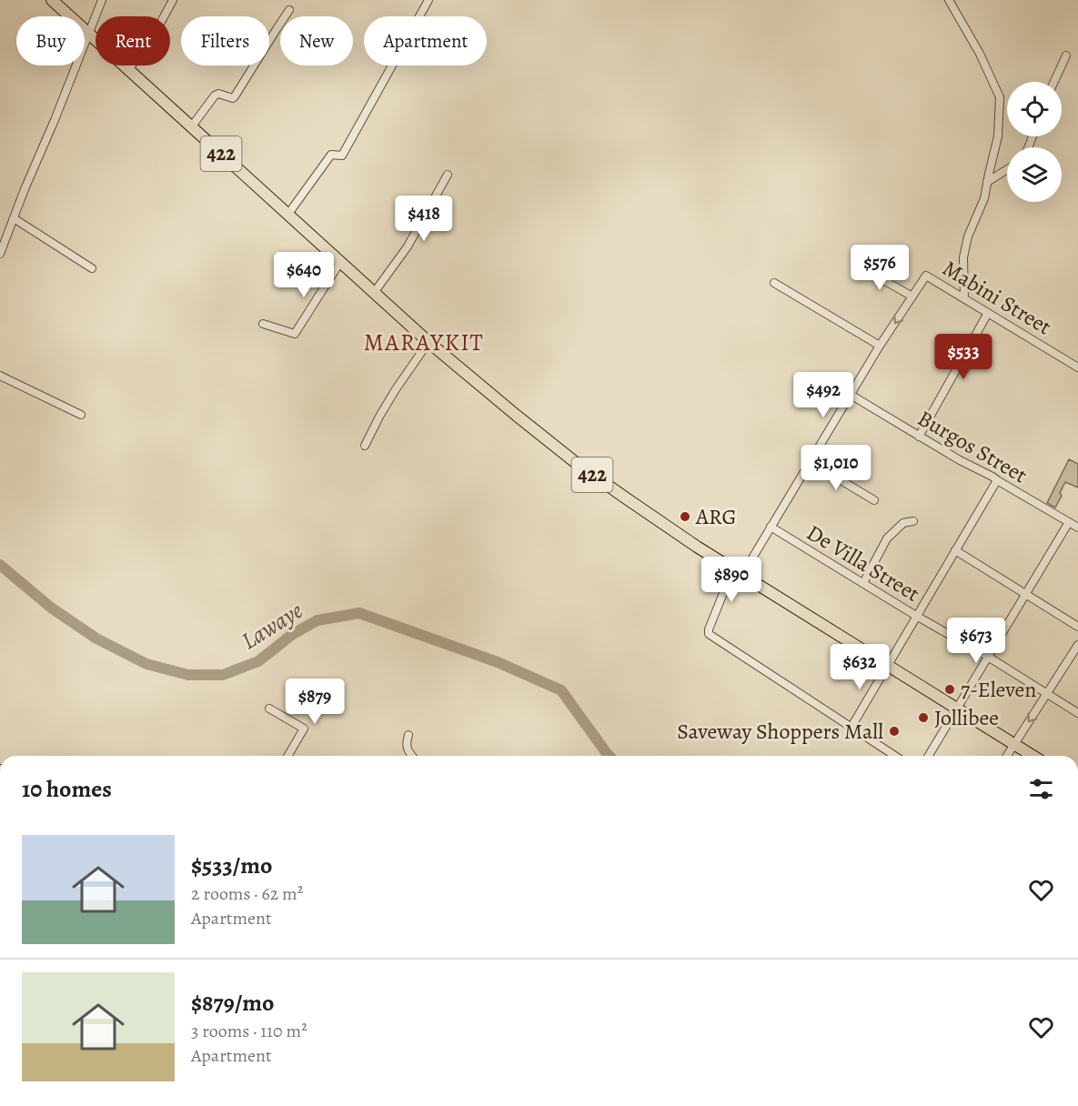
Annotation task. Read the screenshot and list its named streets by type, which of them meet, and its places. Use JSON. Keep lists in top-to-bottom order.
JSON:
{
  "streets": {
    "main road": ["422"],
    "street": ["Mabini Street", "Burgos Street", "De Villa Street"]
  },
  "districts": ["MARAYKIT"],
  "water": ["Lawaye"],
  "places": [
    "ARG",
    "7-Eleven",
    "Jollibee",
    "Saveway Shoppers Mall"
  ],
  "page": {
    "chip": [
      "Buy",
      "Rent",
      "Filters",
      "New",
      "Apartment"
    ],
    "price": [
      "$418",
      "$576",
      "$640",
      "$533",
      "$492",
      "$1,010",
      "$890",
      "$673",
      "$632",
      "$879"
    ],
    "heading": "10 homes",
    "list": [
      {
        "name": "$533/mo",
        "note": "2 rooms · 62 m² · Apartment"
      },
      {
        "name": "$879/mo",
        "note": "3 rooms · 110 m² · Apartment"
      }
    ]
  }
}
